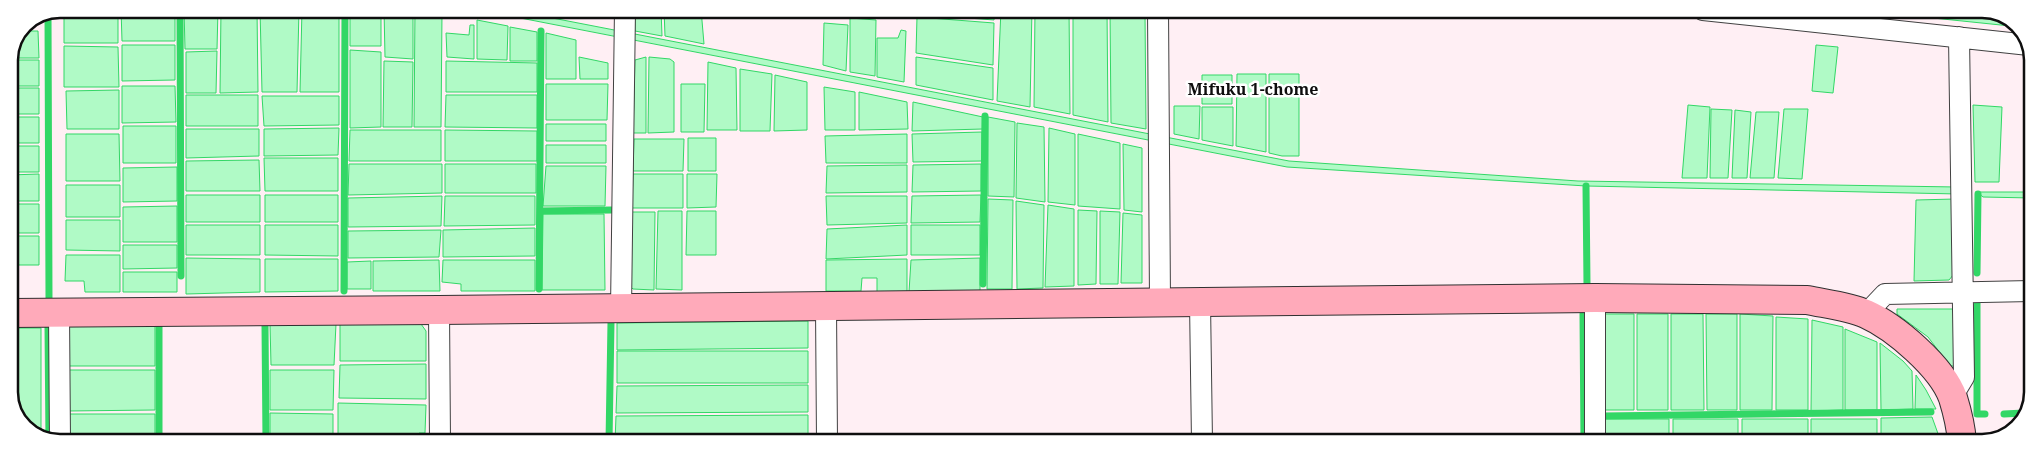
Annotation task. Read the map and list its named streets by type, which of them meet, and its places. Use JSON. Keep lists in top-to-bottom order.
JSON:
{
  "districts": ["Mifuku 1-chome"]
}
